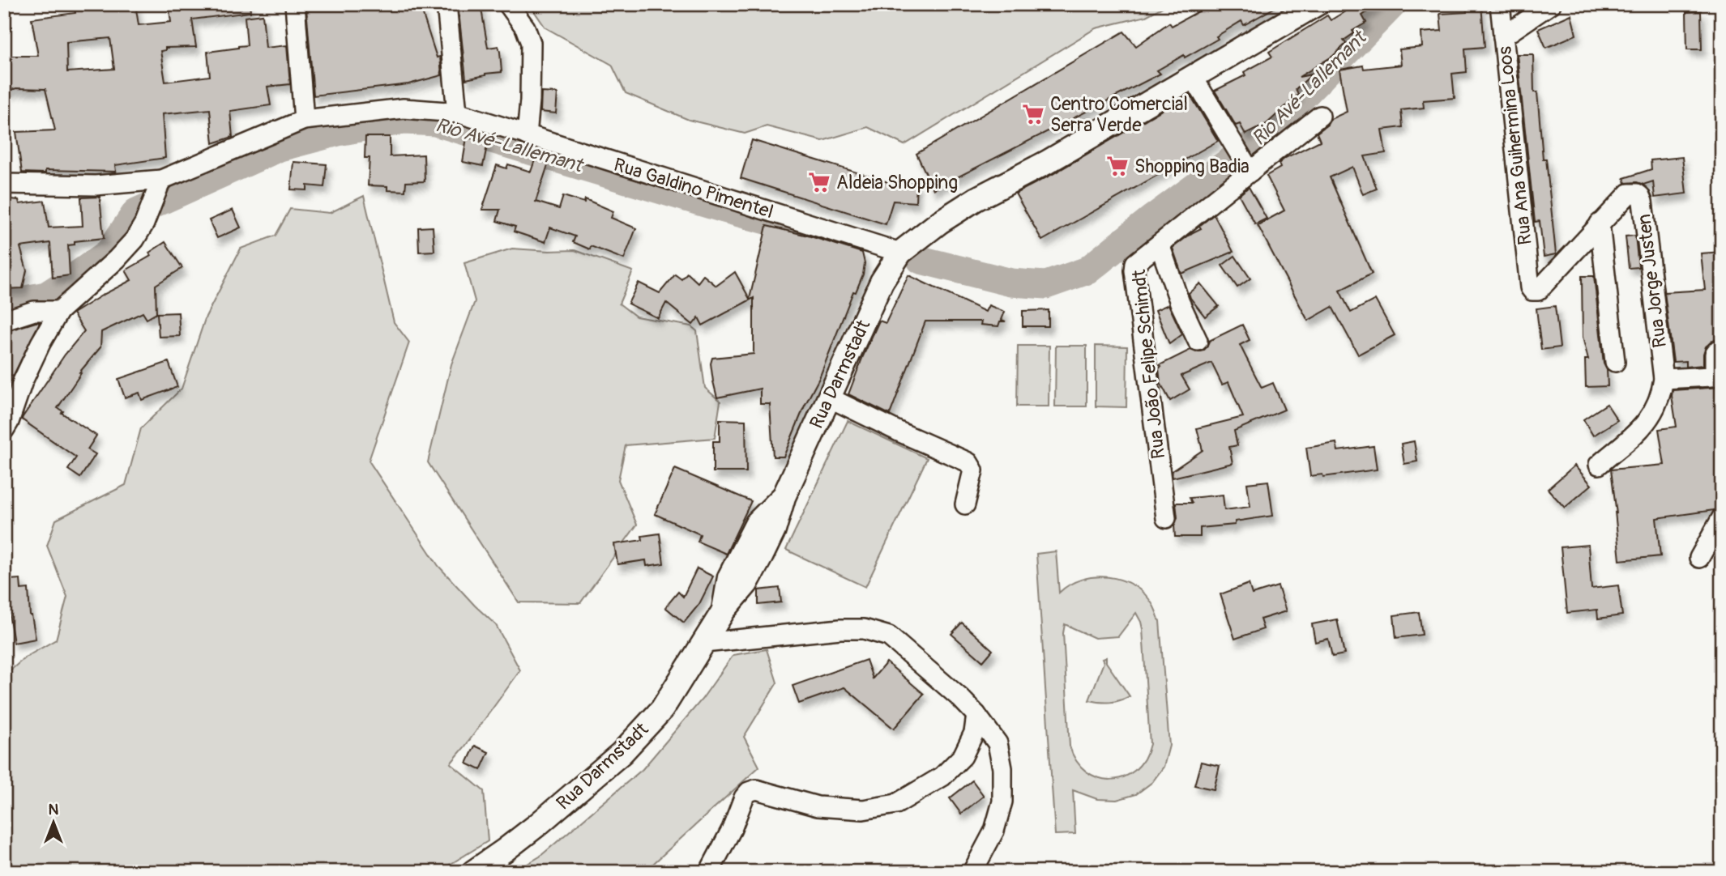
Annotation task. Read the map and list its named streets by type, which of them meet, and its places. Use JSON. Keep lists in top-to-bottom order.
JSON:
{
  "streets": {
    "main road": ["Rua Darmstadt"],
    "street": [
      "Rua Ana Guihermina Loos",
      "Rua Galdino Pimentel",
      "Rua Jorge Justen",
      "Rua João Felipe Schimdt"
    ]
  },
  "crossings": [
    ["Rua Ana Guihermina Loos", "Rua Jorge Justen"],
    ["Rua Galdino Pimentel", "Rua Darmstadt"]
  ],
  "water": ["Rio Avé‐Lallemant"],
  "places": {
    "supermarket": ["Centro Comercial Serra Verde", "Shopping Badia", "Aldeia Shopping"]
  },
  "north": "top"
}
